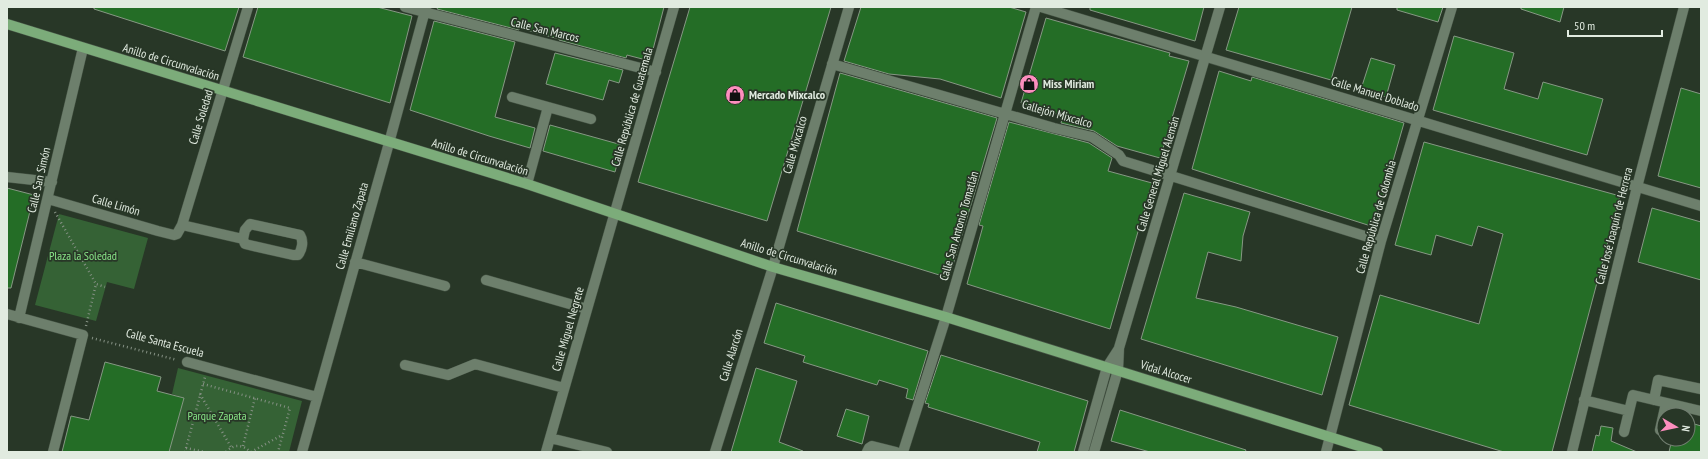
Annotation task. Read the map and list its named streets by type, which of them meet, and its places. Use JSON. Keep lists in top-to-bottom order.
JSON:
{
  "streets": {
    "main road": ["Anillo de Circunvalación", "Vidal Alcocer"],
    "street": [
      "Calle San Marcos",
      "Calle Manuel Doblado",
      "Calle República de Guatemala",
      "Callejón Mixcalco",
      "Calle Soledad",
      "Calle Mixcalco",
      "Calle General Miguel Alemán",
      "Calle San Simón",
      "Calle Limón",
      "Calle República de Colombia",
      "Calle Emiliano Zapata",
      "Calle San Antonio Tomatlán",
      "Calle José Joaquín de Herrera",
      "Calle Miguel Negrete",
      "Calle Santa Escuela",
      "Calle Alarcón"
    ]
  },
  "crossings": [
    ["Calle San Marcos", "Calle República de Guatemala"],
    ["Calle San Marcos", "Calle Emiliano Zapata"],
    ["Anillo de Circunvalación", "Calle República de Guatemala"],
    ["Anillo de Circunvalación", "Calle Soledad"],
    ["Anillo de Circunvalación", "Calle Mixcalco"],
    ["Anillo de Circunvalación", "Calle San Simón"],
    ["Anillo de Circunvalación", "Calle Emiliano Zapata"],
    ["Anillo de Circunvalación", "Calle San Antonio Tomatlán"],
    ["Anillo de Circunvalación", "Calle Miguel Negrete"],
    ["Anillo de Circunvalación", "Calle Alarcón"],
    ["Anillo de Circunvalación", "Vidal Alcocer"],
    ["Calle Manuel Doblado", "Calle General Miguel Alemán"],
    ["Calle Manuel Doblado", "Calle República de Colombia"],
    ["Calle Manuel Doblado", "Calle José Joaquín de Herrera"],
    ["Calle República de Guatemala", "Calle Miguel Negrete"],
    ["Callejón Mixcalco", "Calle Mixcalco"],
    ["Callejón Mixcalco", "Calle General Miguel Alemán"],
    ["Callejón Mixcalco", "Calle República de Colombia"],
    ["Callejón Mixcalco", "Calle San Antonio Tomatlán"],
    ["Calle Soledad", "Calle Limón"],
    ["Calle Mixcalco", "Calle Alarcón"],
    ["Calle General Miguel Alemán", "Vidal Alcocer"],
    ["Calle San Simón", "Calle Limón"],
    ["Calle República de Colombia", "Vidal Alcocer"],
    ["Calle Emiliano Zapata", "Calle Santa Escuela"],
    ["Calle San Antonio Tomatlán", "Vidal Alcocer"]
  ],
  "parks": ["Plaza la Soledad", "Parque Zapata"],
  "places": {
    "shop": ["Miss Miriam", "Mercado Mixcalco"]
  },
  "scale_bar": "50 m",
  "north": "right"
}
